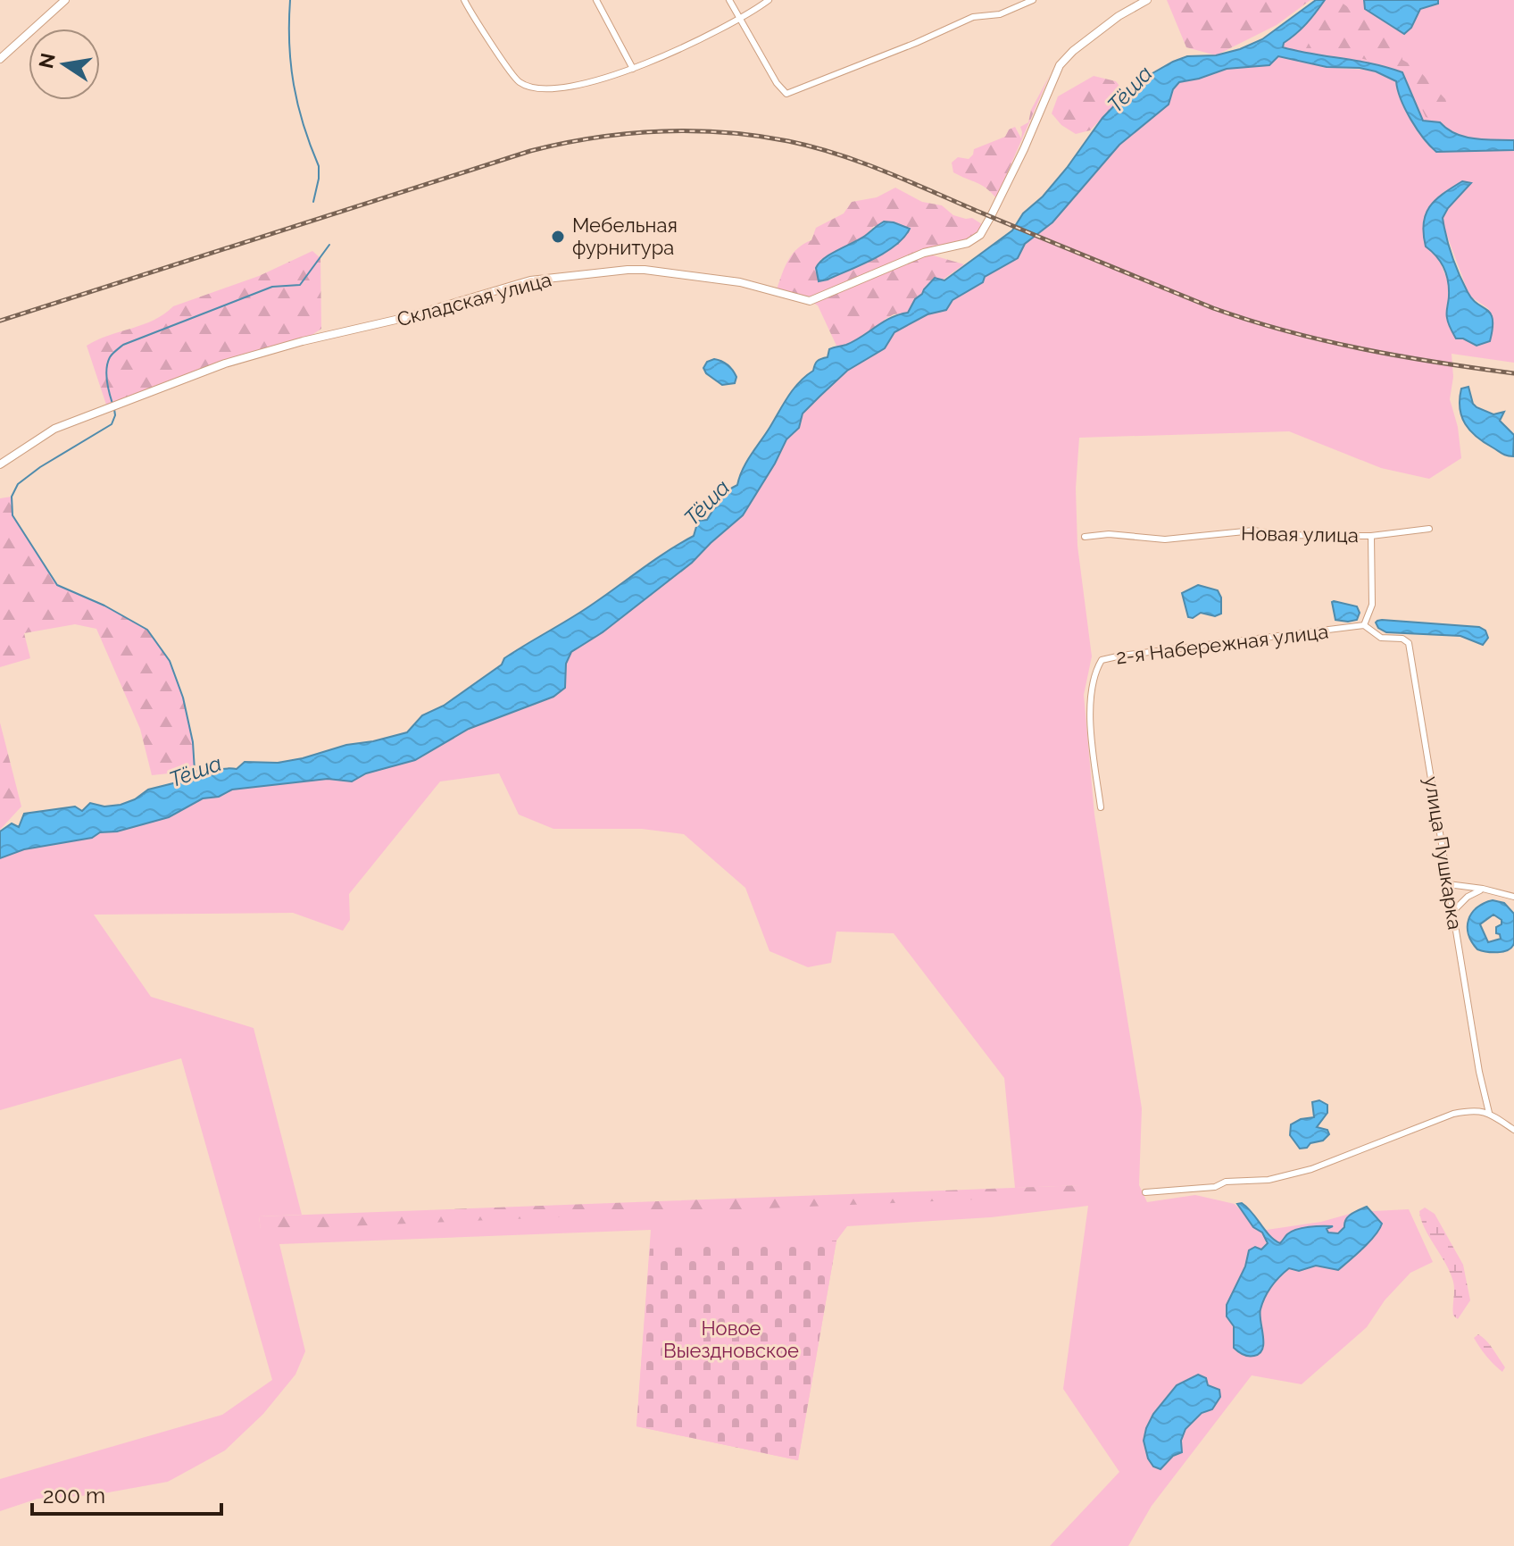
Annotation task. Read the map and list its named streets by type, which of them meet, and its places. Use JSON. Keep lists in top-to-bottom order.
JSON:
{
  "streets": {
    "street": [
      "Складская улица",
      "Новая улица",
      "2-я Набережная улица",
      "улица Пушкарка"
    ]
  },
  "crossings": [
    ["2-я Набережная улица", "улица Пушкарка"]
  ],
  "water": ["Тёша"],
  "parks": ["Новое Выездновское"],
  "places": ["Мебельная фурнитура"],
  "scale_bar": "200 m",
  "north": "left"
}
